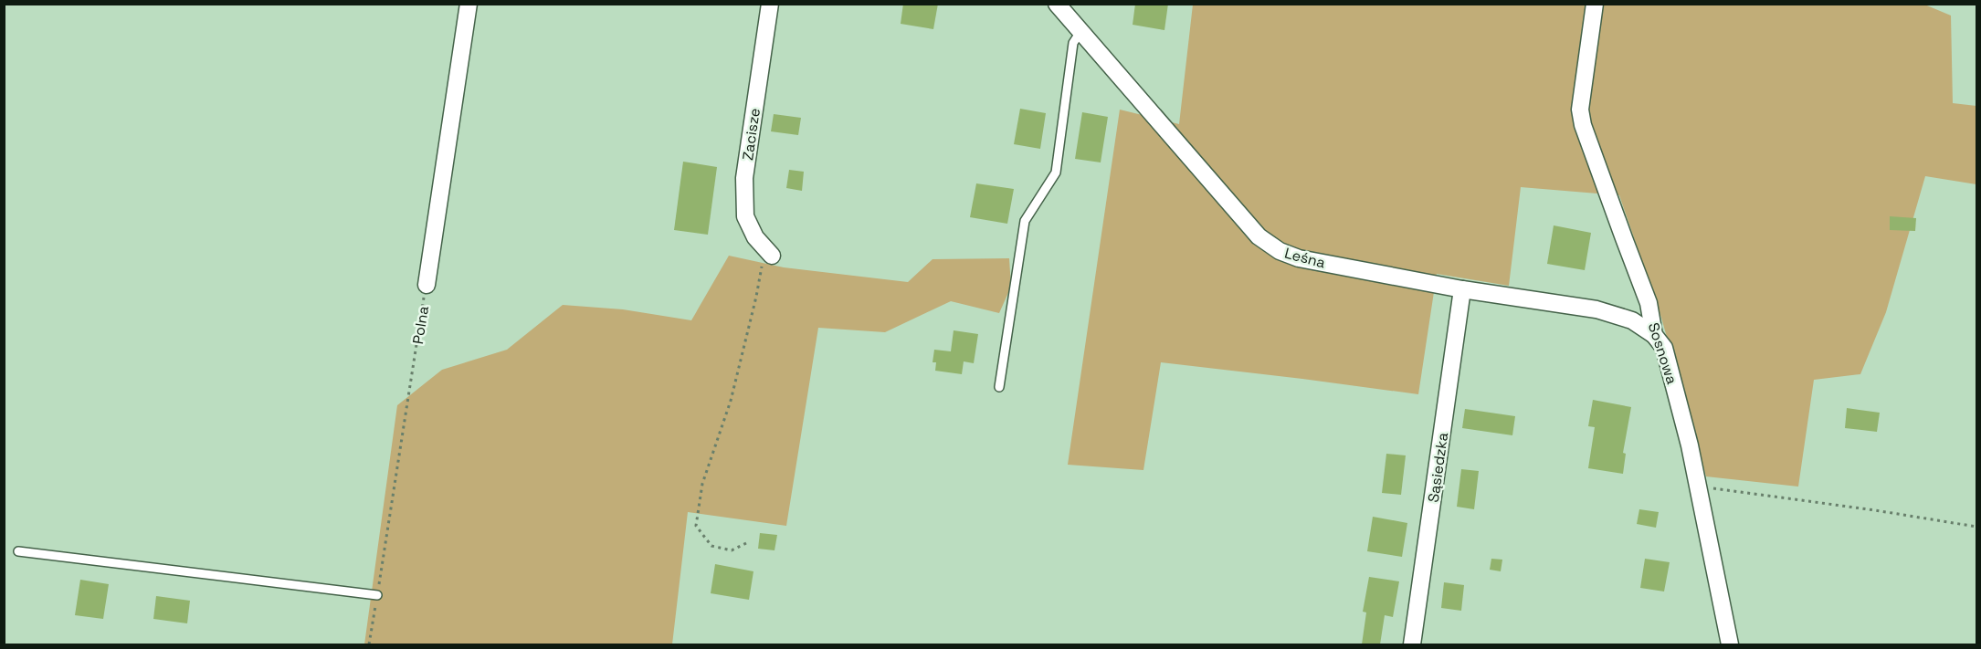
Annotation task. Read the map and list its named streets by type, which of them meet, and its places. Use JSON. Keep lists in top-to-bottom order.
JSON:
{
  "streets": {
    "street": [
      "Zacisze",
      "Leśna",
      "Polna",
      "Sosnowa",
      "Sąsiedzka"
    ]
  },
  "crossings": [
    ["Leśna", "Sosnowa"],
    ["Leśna", "Sąsiedzka"]
  ]
}
